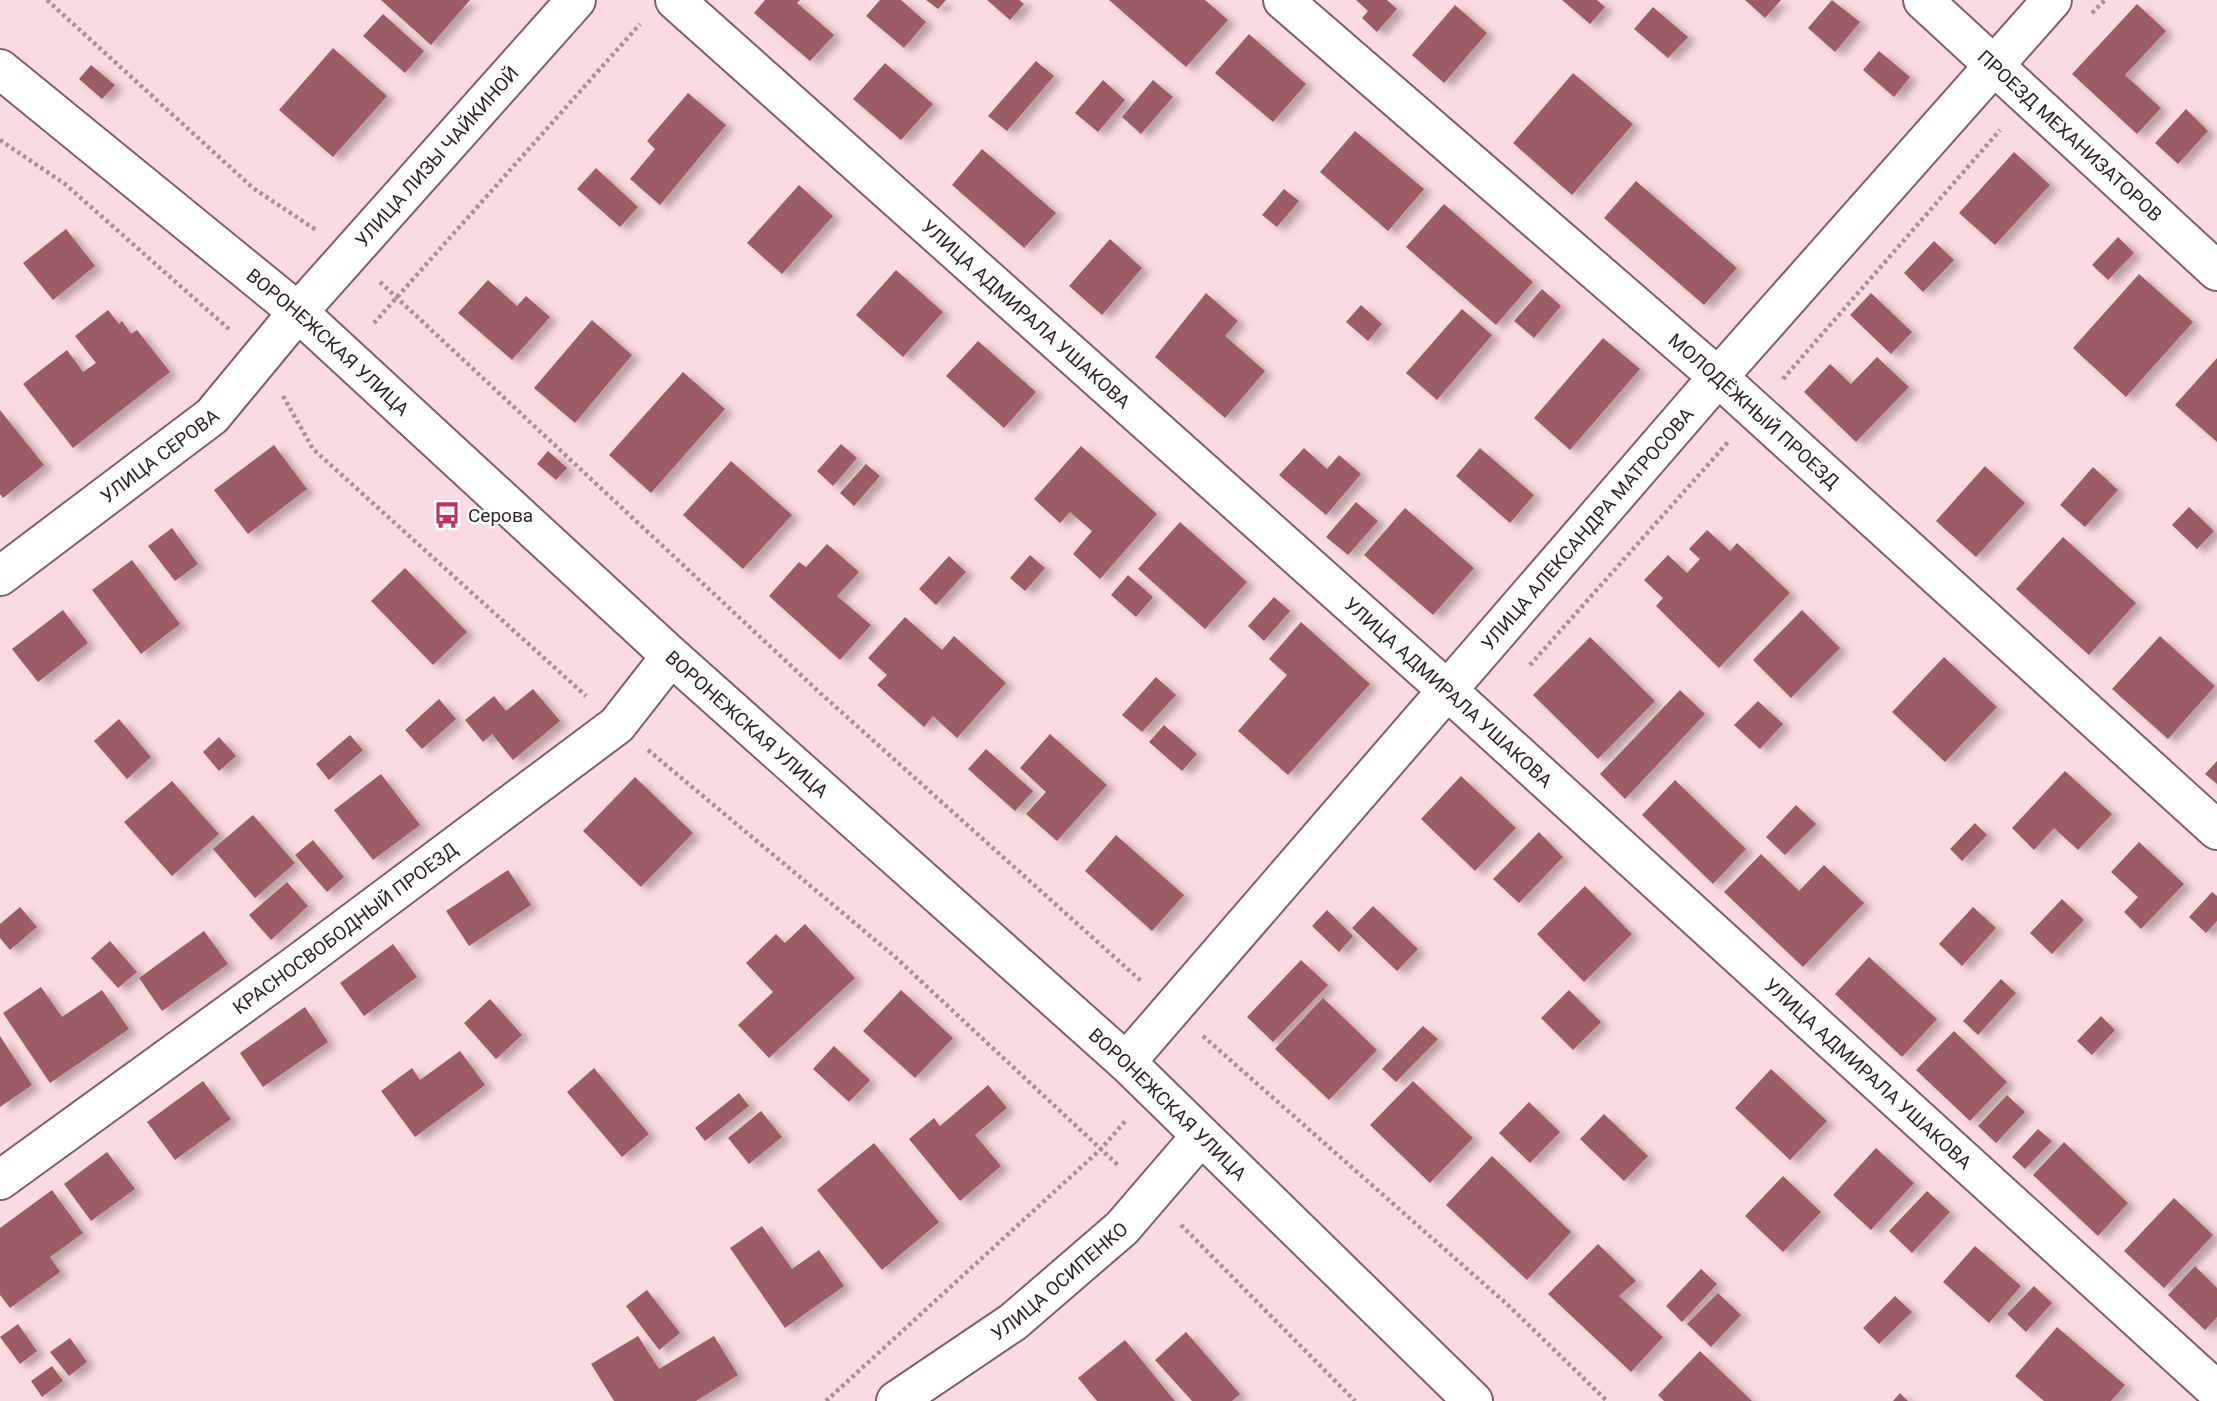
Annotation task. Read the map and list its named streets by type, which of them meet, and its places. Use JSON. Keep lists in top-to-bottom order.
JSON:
{
  "streets": {
    "street": [
      "ПРОЕЗД МЕХАНИЗАТОРОВ",
      "УЛИЦА ЛИЗЫ ЧАЙКИНОЙ",
      "УЛИЦА АДМИРАЛА УШАКОВА",
      "ВОРОНЕЖСКАЯ УЛИЦА",
      "МОЛОДЁЖНЫЙ ПРОЕЗД",
      "УЛИЦА СЕРОВА",
      "УЛИЦА АЛЕКСАНДРА МАТРОСОВА",
      "КРАСНОСВОБОДНЫЙ ПРОЕЗД",
      "УЛИЦА ОСИПЕНКО"
    ]
  },
  "crossings": [
    ["ПРОЕЗД МЕХАНИЗАТОРОВ", "УЛИЦА АЛЕКСАНДРА МАТРОСОВА"],
    ["УЛИЦА ЛИЗЫ ЧАЙКИНОЙ", "ВОРОНЕЖСКАЯ УЛИЦА"],
    ["УЛИЦА ЛИЗЫ ЧАЙКИНОЙ", "УЛИЦА СЕРОВА"],
    ["УЛИЦА АДМИРАЛА УШАКОВА", "УЛИЦА АЛЕКСАНДРА МАТРОСОВА"],
    ["ВОРОНЕЖСКАЯ УЛИЦА", "УЛИЦА СЕРОВА"],
    ["ВОРОНЕЖСКАЯ УЛИЦА", "УЛИЦА АЛЕКСАНДРА МАТРОСОВА"],
    ["ВОРОНЕЖСКАЯ УЛИЦА", "КРАСНОСВОБОДНЫЙ ПРОЕЗД"],
    ["ВОРОНЕЖСКАЯ УЛИЦА", "УЛИЦА ОСИПЕНКО"],
    ["МОЛОДЁЖНЫЙ ПРОЕЗД", "УЛИЦА АЛЕКСАНДРА МАТРОСОВА"]
  ],
  "places": {
    "bus stop": ["Серова"]
  }
}
